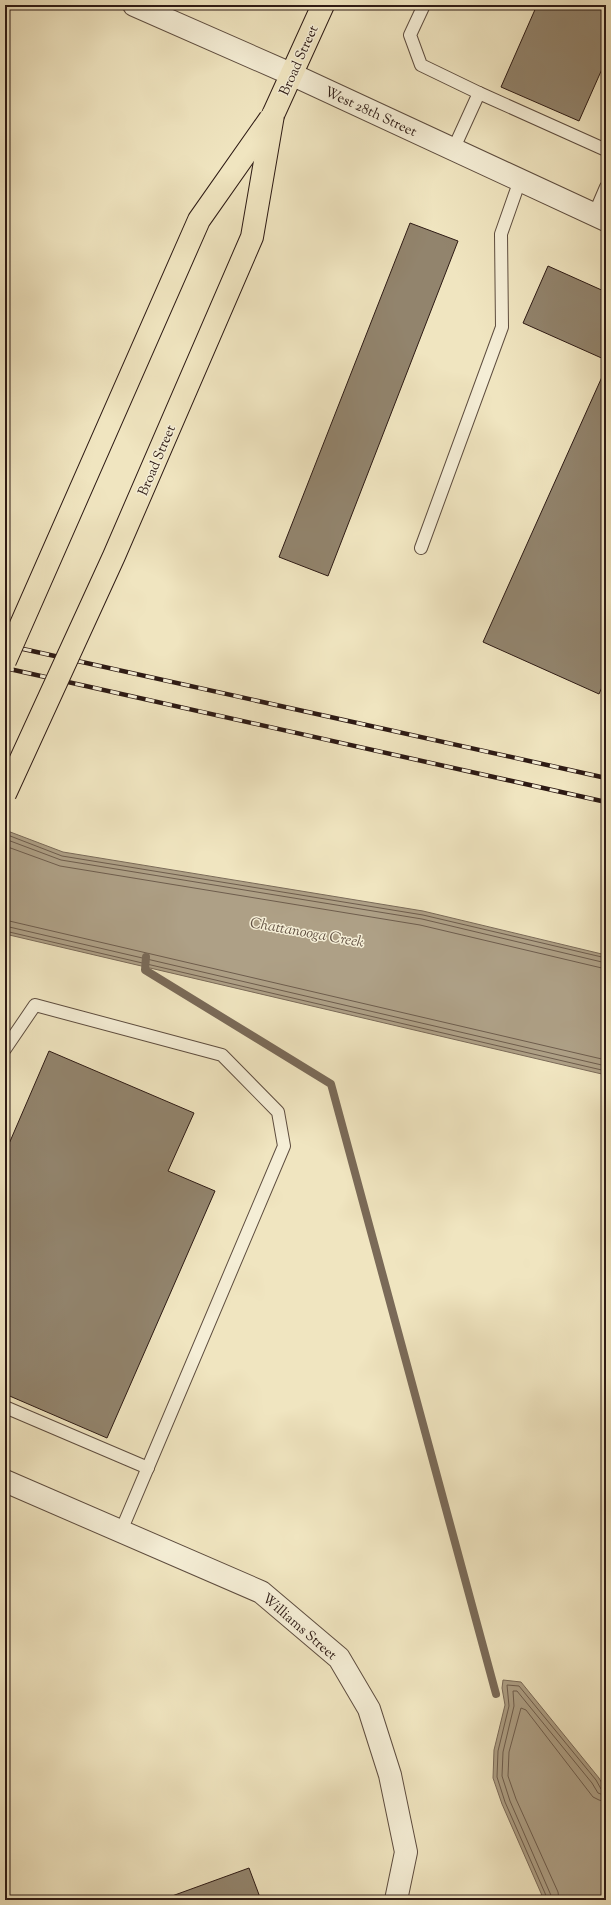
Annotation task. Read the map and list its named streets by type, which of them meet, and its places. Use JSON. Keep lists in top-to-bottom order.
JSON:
{
  "streets": {
    "main road": ["Broad Street"],
    "street": ["West 28th Street", "Williams Street"]
  },
  "crossings": [
    ["Broad Street", "West 28th Street"]
  ],
  "water": ["Chattanooga Creek"]
}
